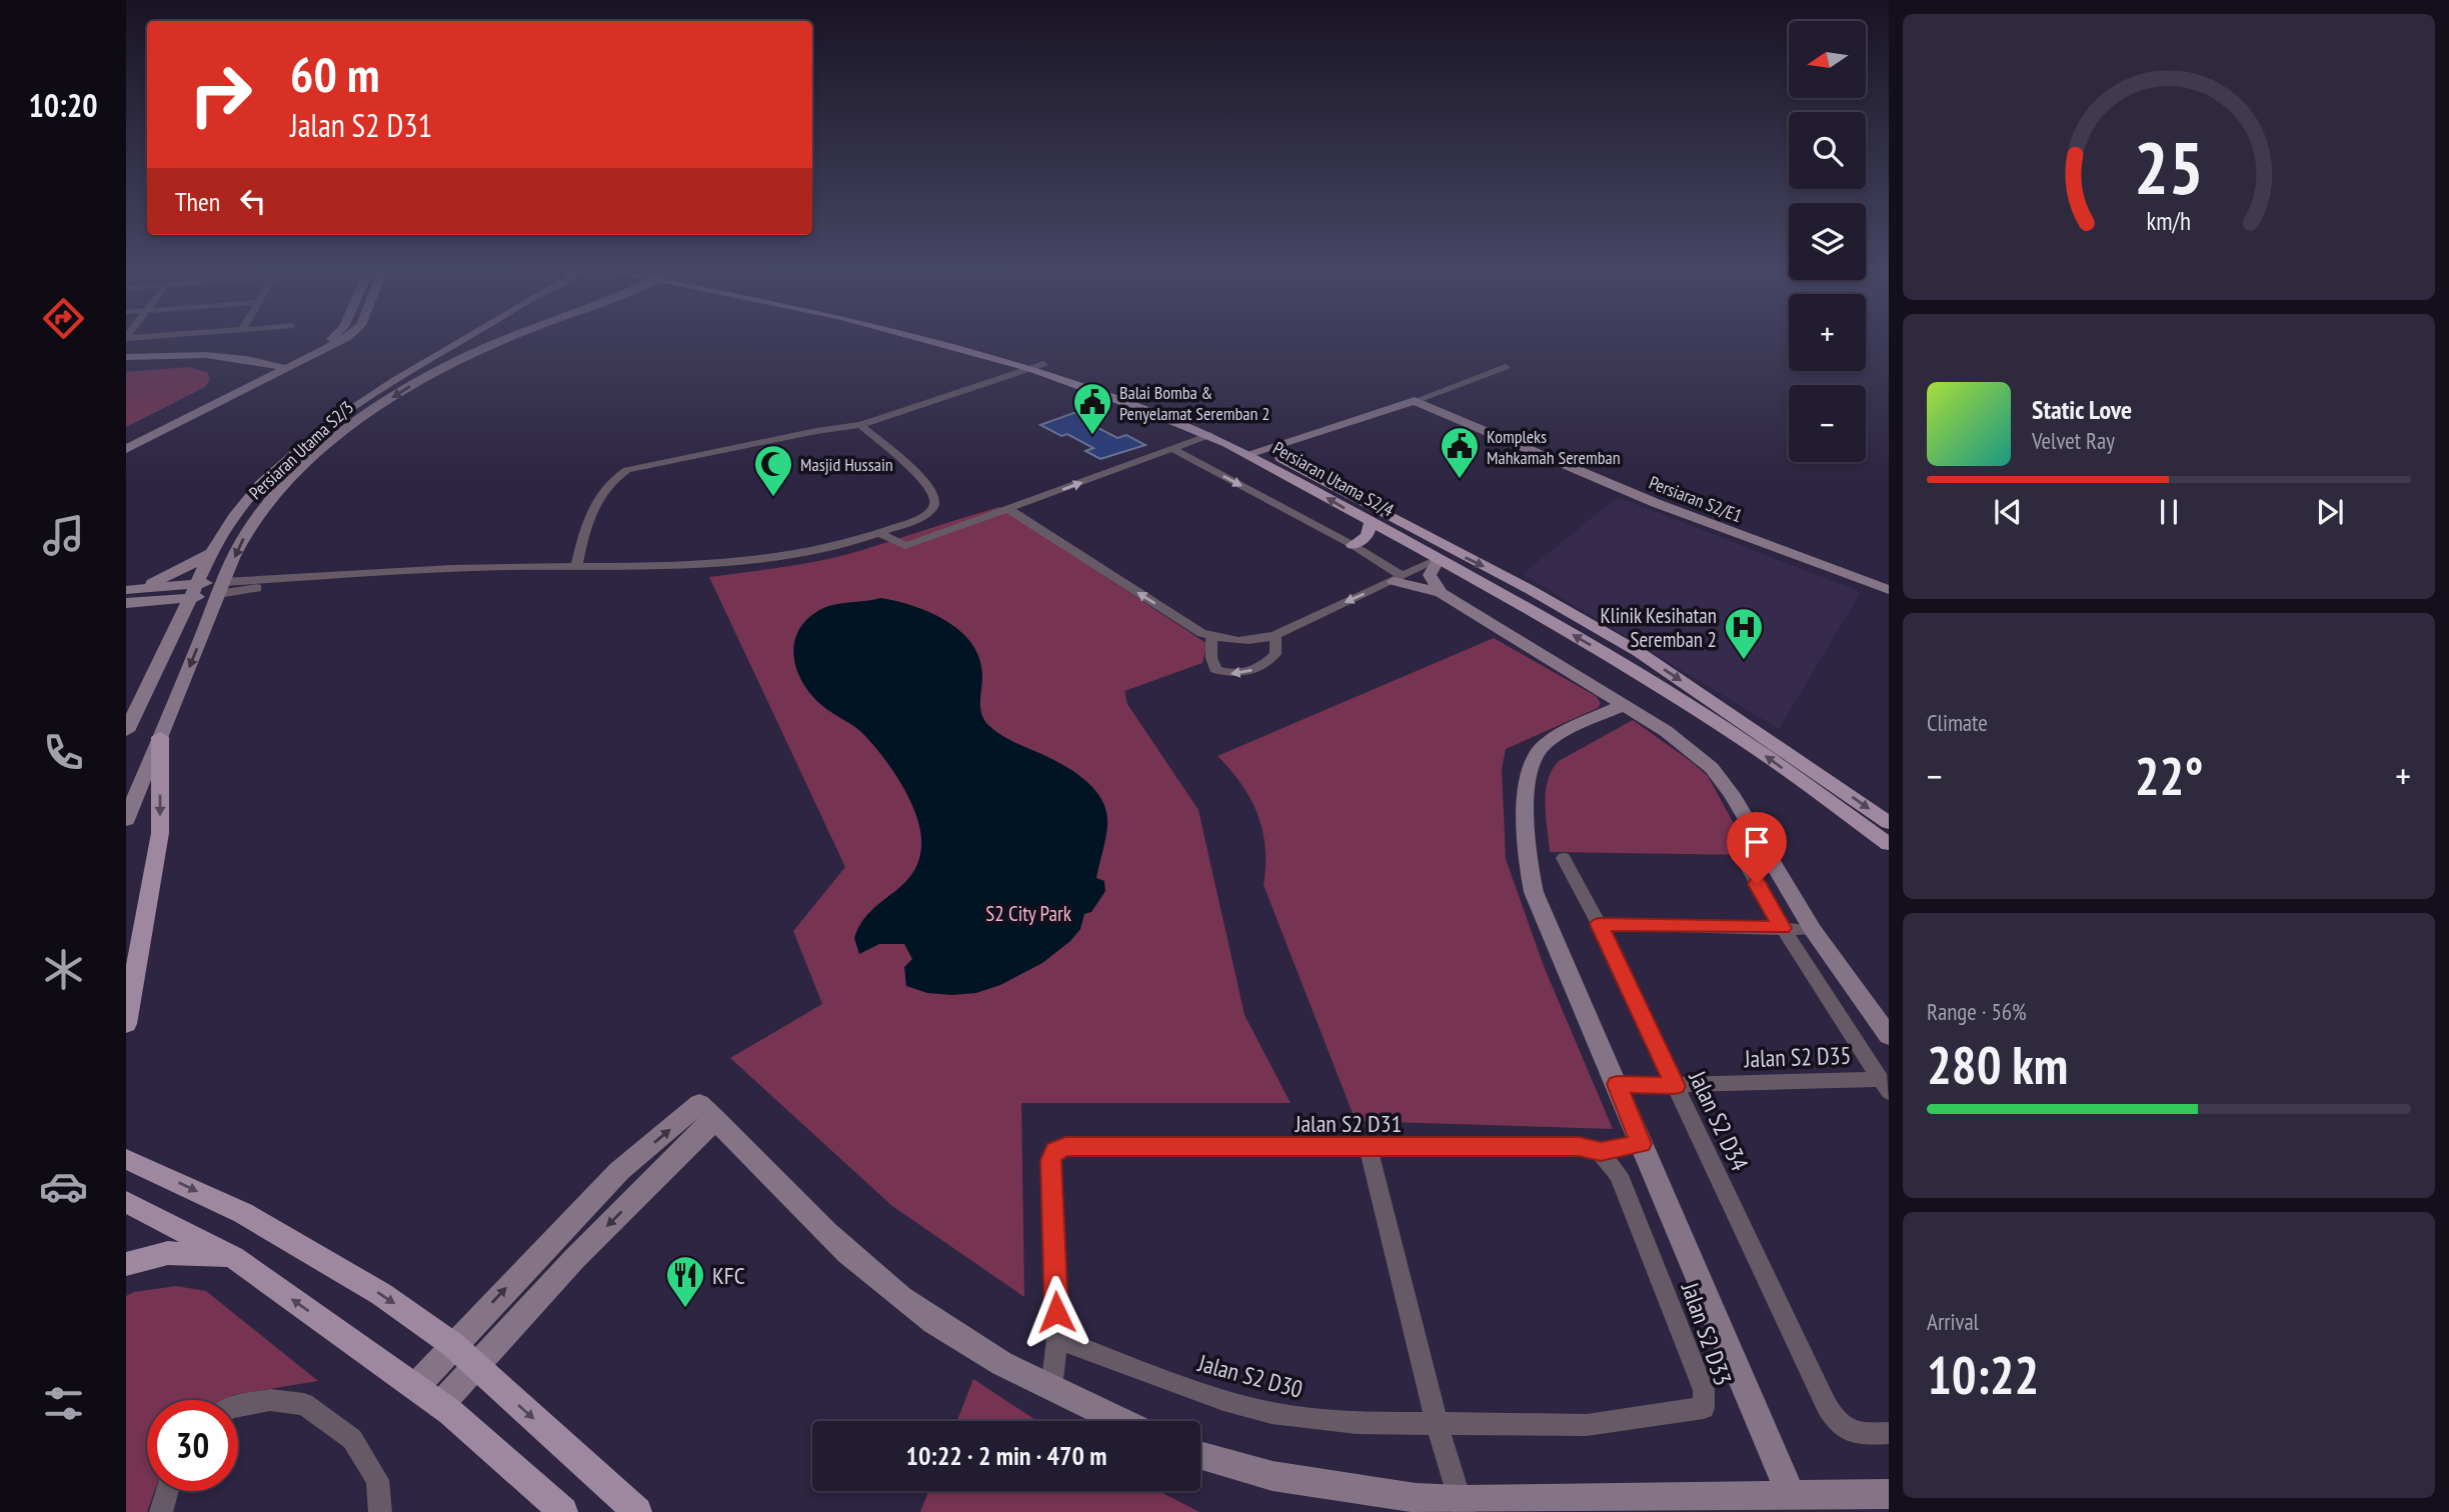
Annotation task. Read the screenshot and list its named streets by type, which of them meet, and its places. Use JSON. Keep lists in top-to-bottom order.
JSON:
{
  "streets": {
    "main road": ["Persiaran Utama S2/4"],
    "street": [
      "Persiaran Utama S2/3",
      "Persiaran S2/E1",
      "Jalan S2 D35",
      "Jalan S2 D34",
      "Jalan S2 D31",
      "Jalan S2 D33",
      "Jalan S2 D30"
    ]
  },
  "crossings": [
    ["Jalan S2 D35", "Jalan S2 D34"],
    ["Jalan S2 D31", "Jalan S2 D33"],
    ["Jalan S2 D31", "Jalan S2 D30"],
    ["Jalan S2 D33", "Jalan S2 D30"]
  ],
  "parks": ["S2 City Park"],
  "places": {
    "public building": ["Balai Bomba & Penyelamat Seremban 2", "Kompleks Mahkamah Seremban"],
    "mosque": ["Masjid Hussain"],
    "hospital": ["Klinik Kesihatan Seremban 2"],
    "restaurant": ["KFC"]
  },
  "north": "left",
  "page": {
    "tabs": "10:20",
    "map_buttons": ["+", "−"],
    "turn": ["60 m", "Jalan S2 D31"],
    "then": "Then",
    "song": ["Static Love", "Velvet Ray"],
    "tile": [
      "Climate",
      ["Range · 56%", "280 km"],
      ["Arrival", "10:22"]
    ],
    "heat": ["−", "22°", "+"],
    "limit": "30",
    "trip": "10:22 · 2 min · 470 m",
    "gauge": ["25", "km/h"]
  }
}
